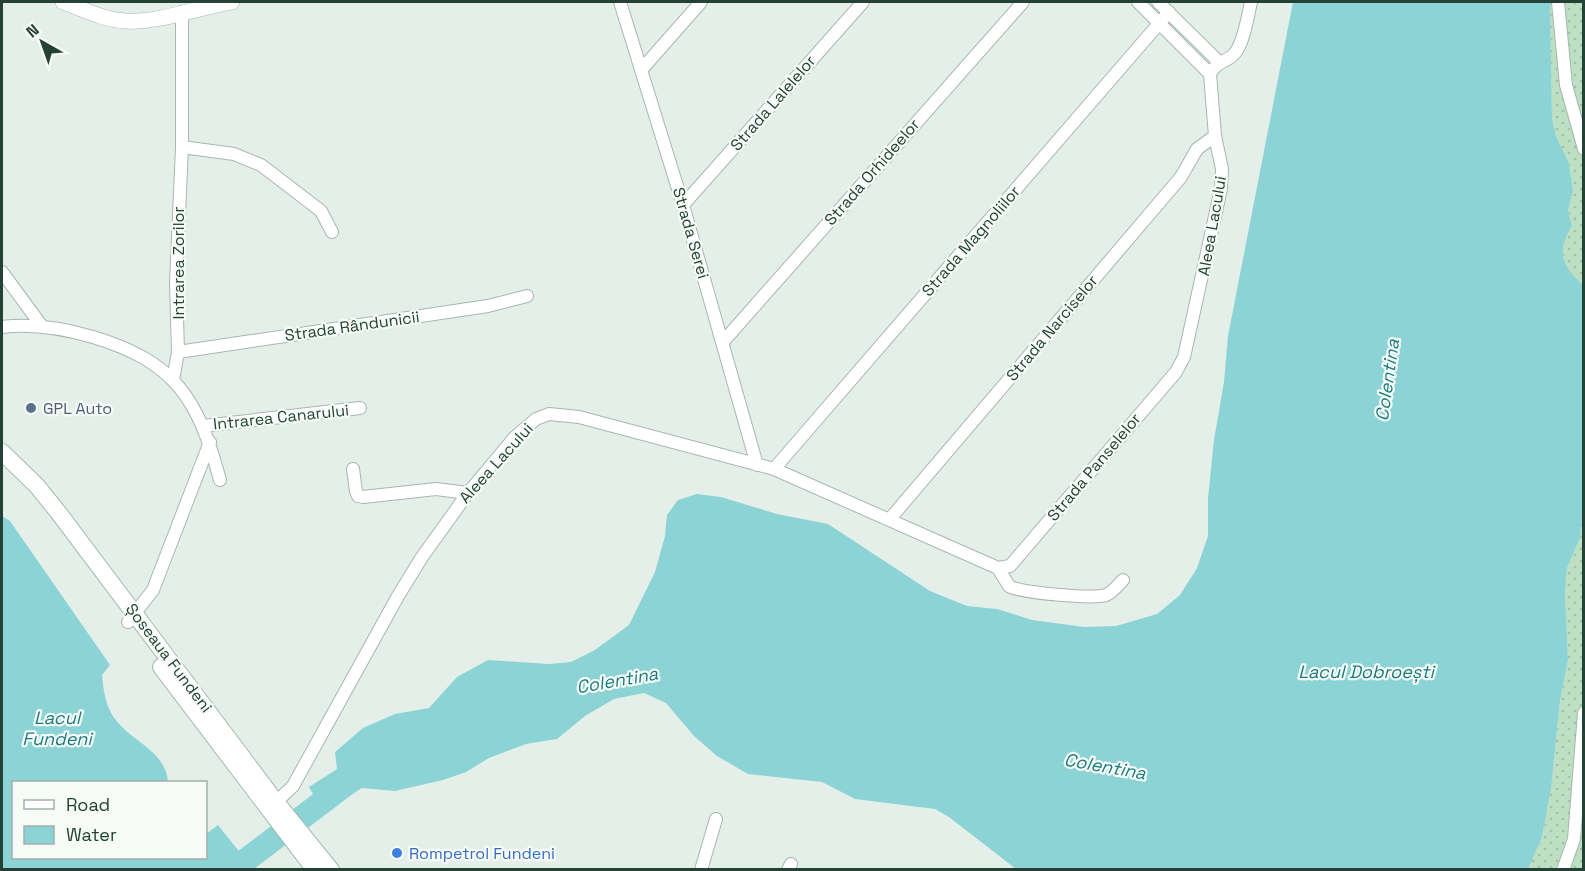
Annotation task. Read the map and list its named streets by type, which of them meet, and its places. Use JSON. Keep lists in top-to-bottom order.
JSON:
{
  "streets": {
    "main road": ["Șoseaua Fundeni"],
    "street": [
      "Strada Lalelelor",
      "Strada Orhideelor",
      "Aleea Lacului",
      "Strada Serei",
      "Strada Magnoliilor",
      "Intrarea Zorilor",
      "Strada Rândunicii",
      "Strada Narciselor",
      "Intrarea Canarului",
      "Strada Panselelor"
    ]
  },
  "crossings": [
    ["Strada Lalelelor", "Strada Serei"],
    ["Strada Orhideelor", "Strada Serei"],
    ["Aleea Lacului", "Strada Serei"],
    ["Aleea Lacului", "Strada Magnoliilor"],
    ["Aleea Lacului", "Strada Narciselor"],
    ["Aleea Lacului", "Strada Panselelor"],
    ["Aleea Lacului", "Șoseaua Fundeni"],
    ["Intrarea Zorilor", "Strada Rândunicii"]
  ],
  "water": ["Colentina", "Lacul Dobroești", "Lacul Fundeni"],
  "places": ["GPL Auto", "Rompetrol Fundeni"],
  "legend": ["Road", "Water"],
  "north": "top left"
}
